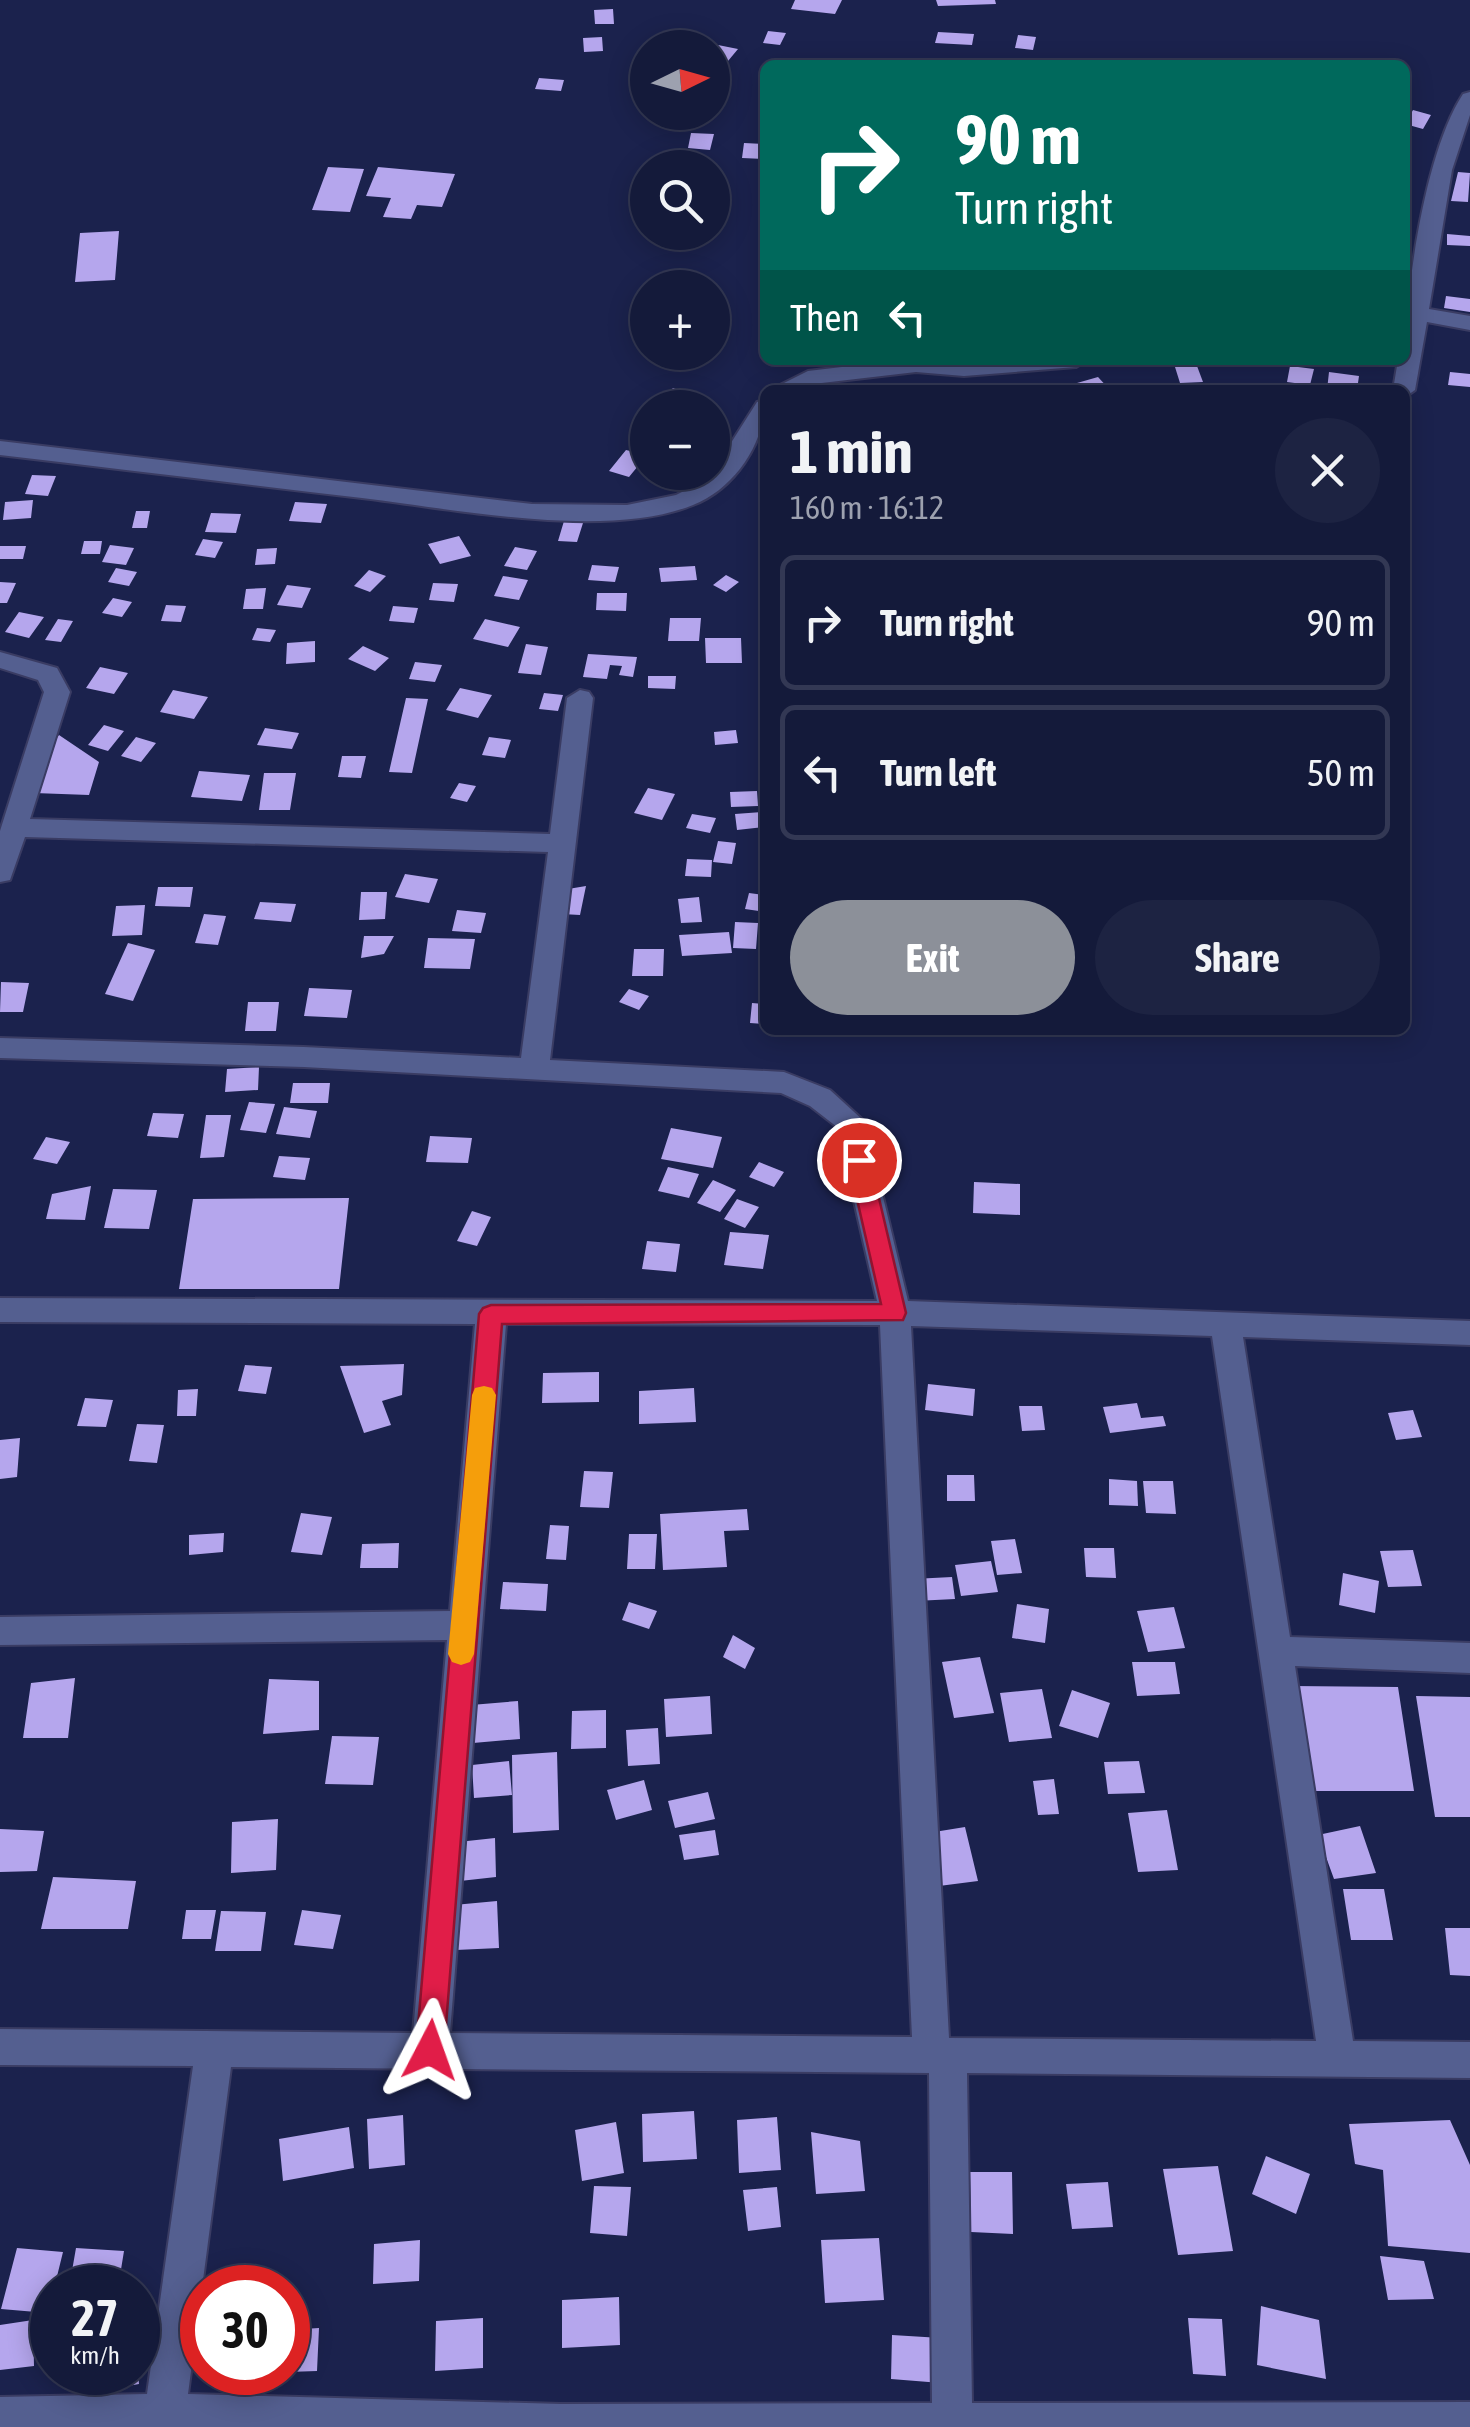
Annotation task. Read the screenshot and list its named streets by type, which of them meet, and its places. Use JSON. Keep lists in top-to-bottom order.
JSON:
{
  "north": "right",
  "page": {
    "map_buttons": ["+", "−"],
    "turn": ["90 m", "Turn right"],
    "then": "Then",
    "heading": ["1 min", "160 m · 16:12"],
    "list": [
      {
        "name": "Turn right",
        "value": "90 m"
      },
      {
        "name": "Turn left",
        "value": "50 m"
      }
    ],
    "buttons": ["Exit", "Share"],
    "speed": "27 km/h",
    "limit": "30"
  }
}
